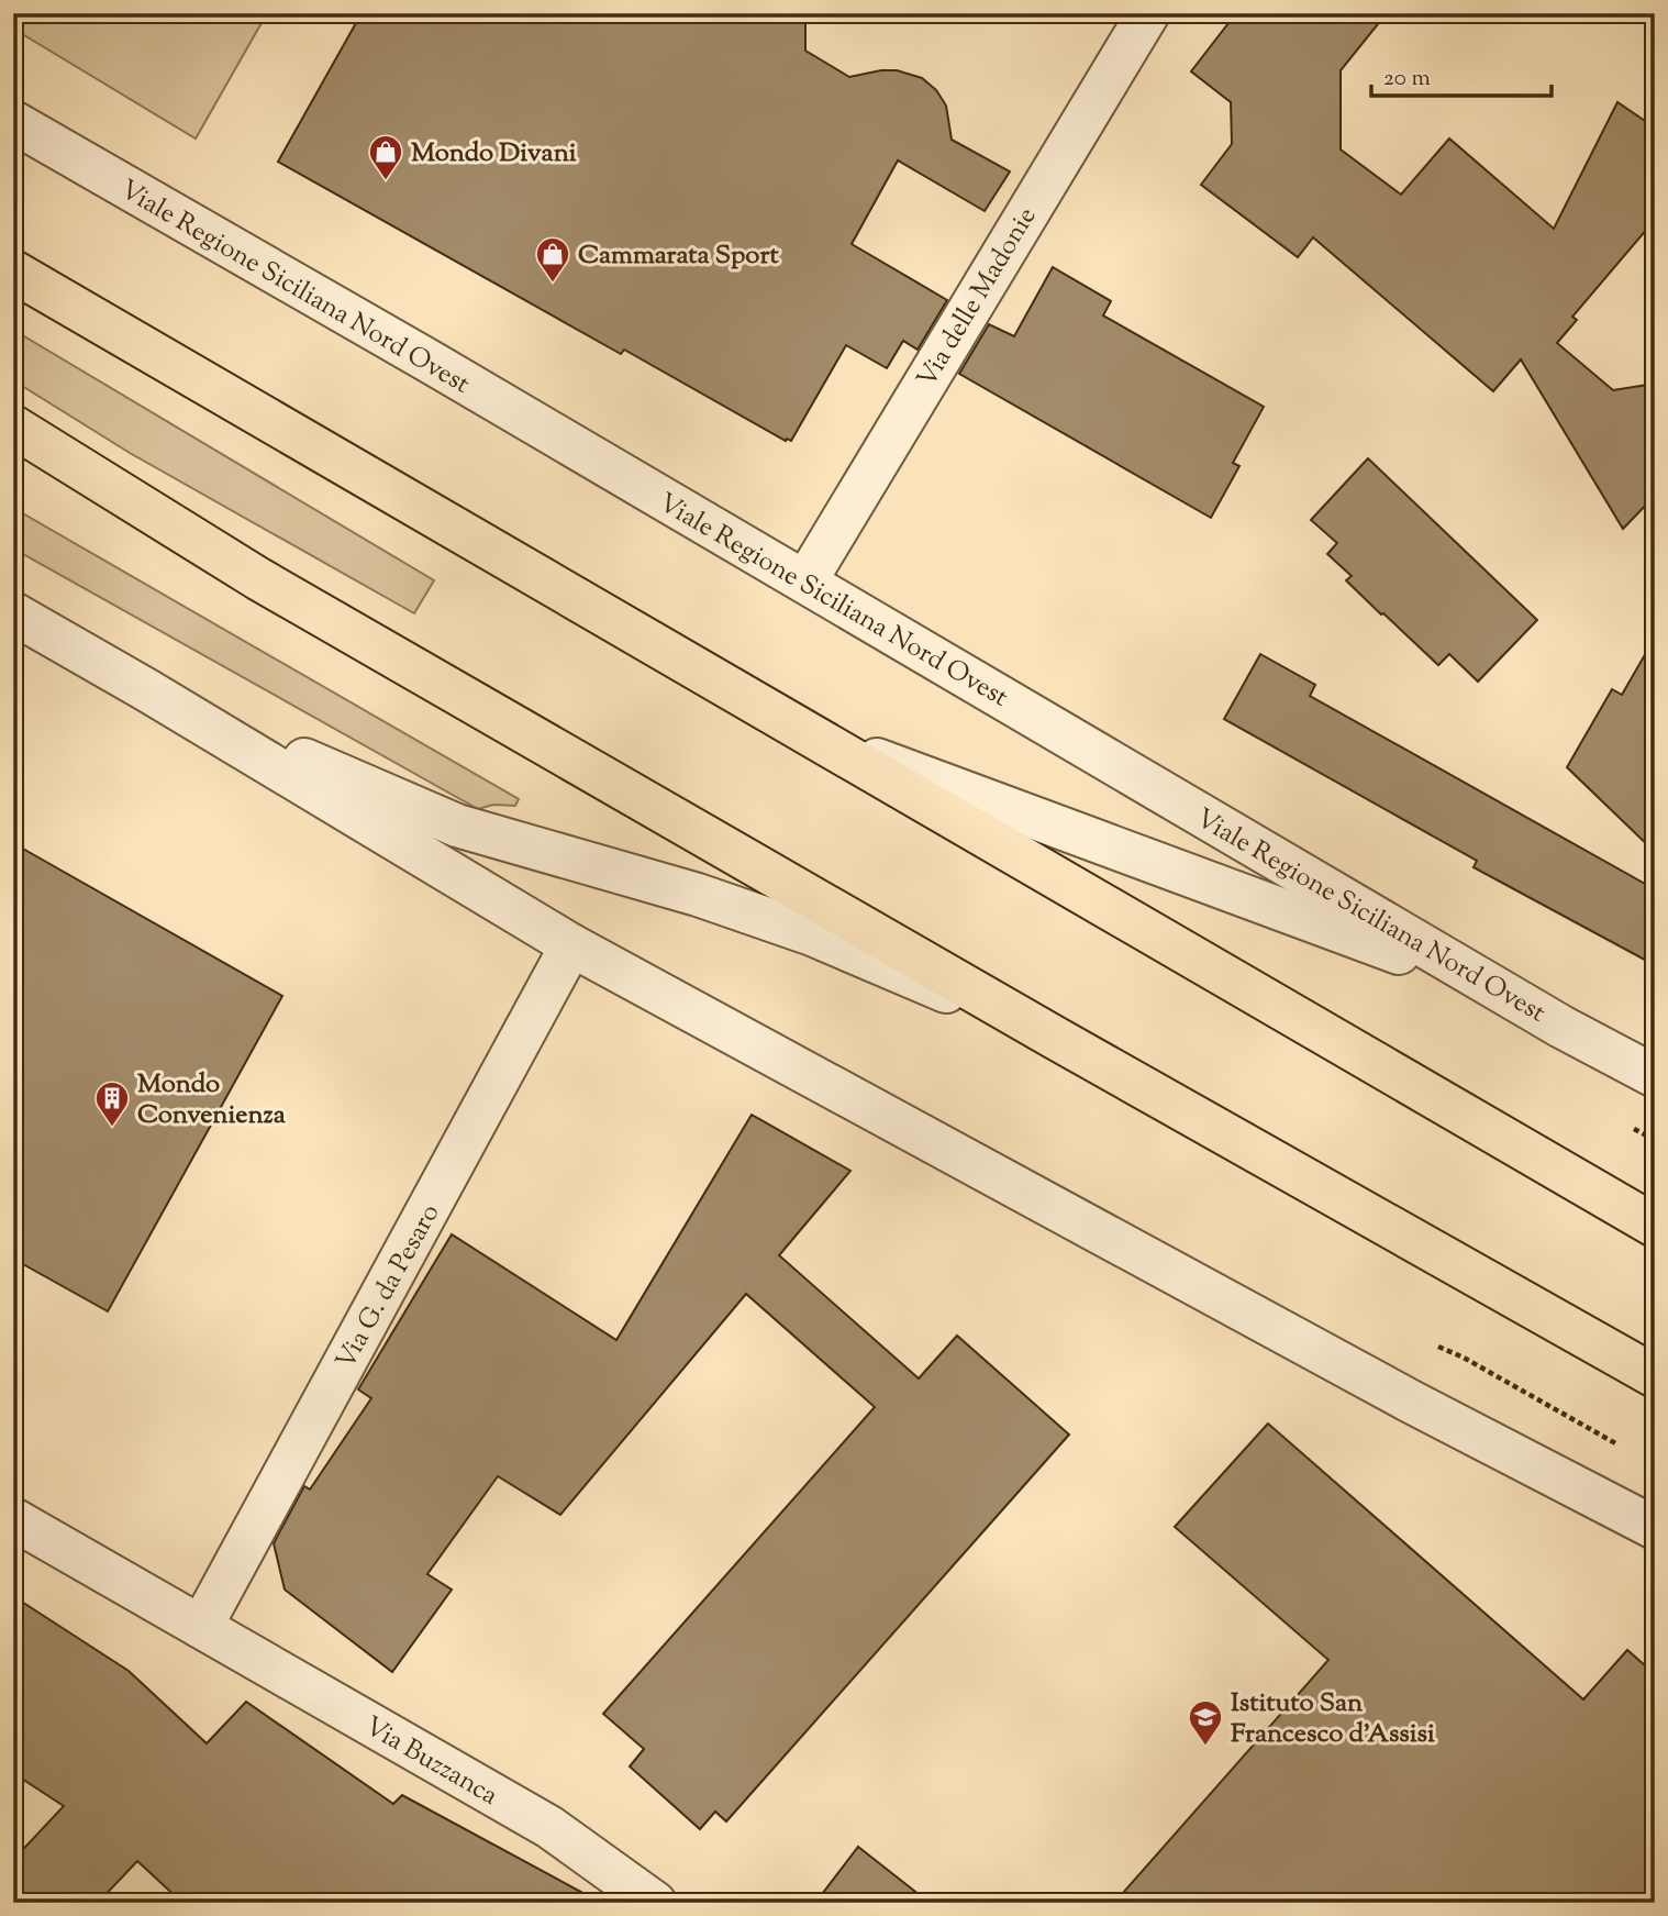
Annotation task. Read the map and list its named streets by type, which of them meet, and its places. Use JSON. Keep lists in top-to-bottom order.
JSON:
{
  "streets": {
    "street": [
      "Viale Regione Siciliana Nord Ovest",
      "Via delle Madonie",
      "Via G. da Pesaro",
      "Via Buzzanca"
    ]
  },
  "crossings": [
    ["Viale Regione Siciliana Nord Ovest", "Via delle Madonie"],
    ["Via G. da Pesaro", "Via Buzzanca"]
  ],
  "places": {
    "shop": ["Mondo Divani", "Cammarata Sport"],
    "building": ["Mondo Convenienza"],
    "school or university": ["Istituto San Francesco d'Assisi"]
  },
  "scale_bar": "20 m"
}
